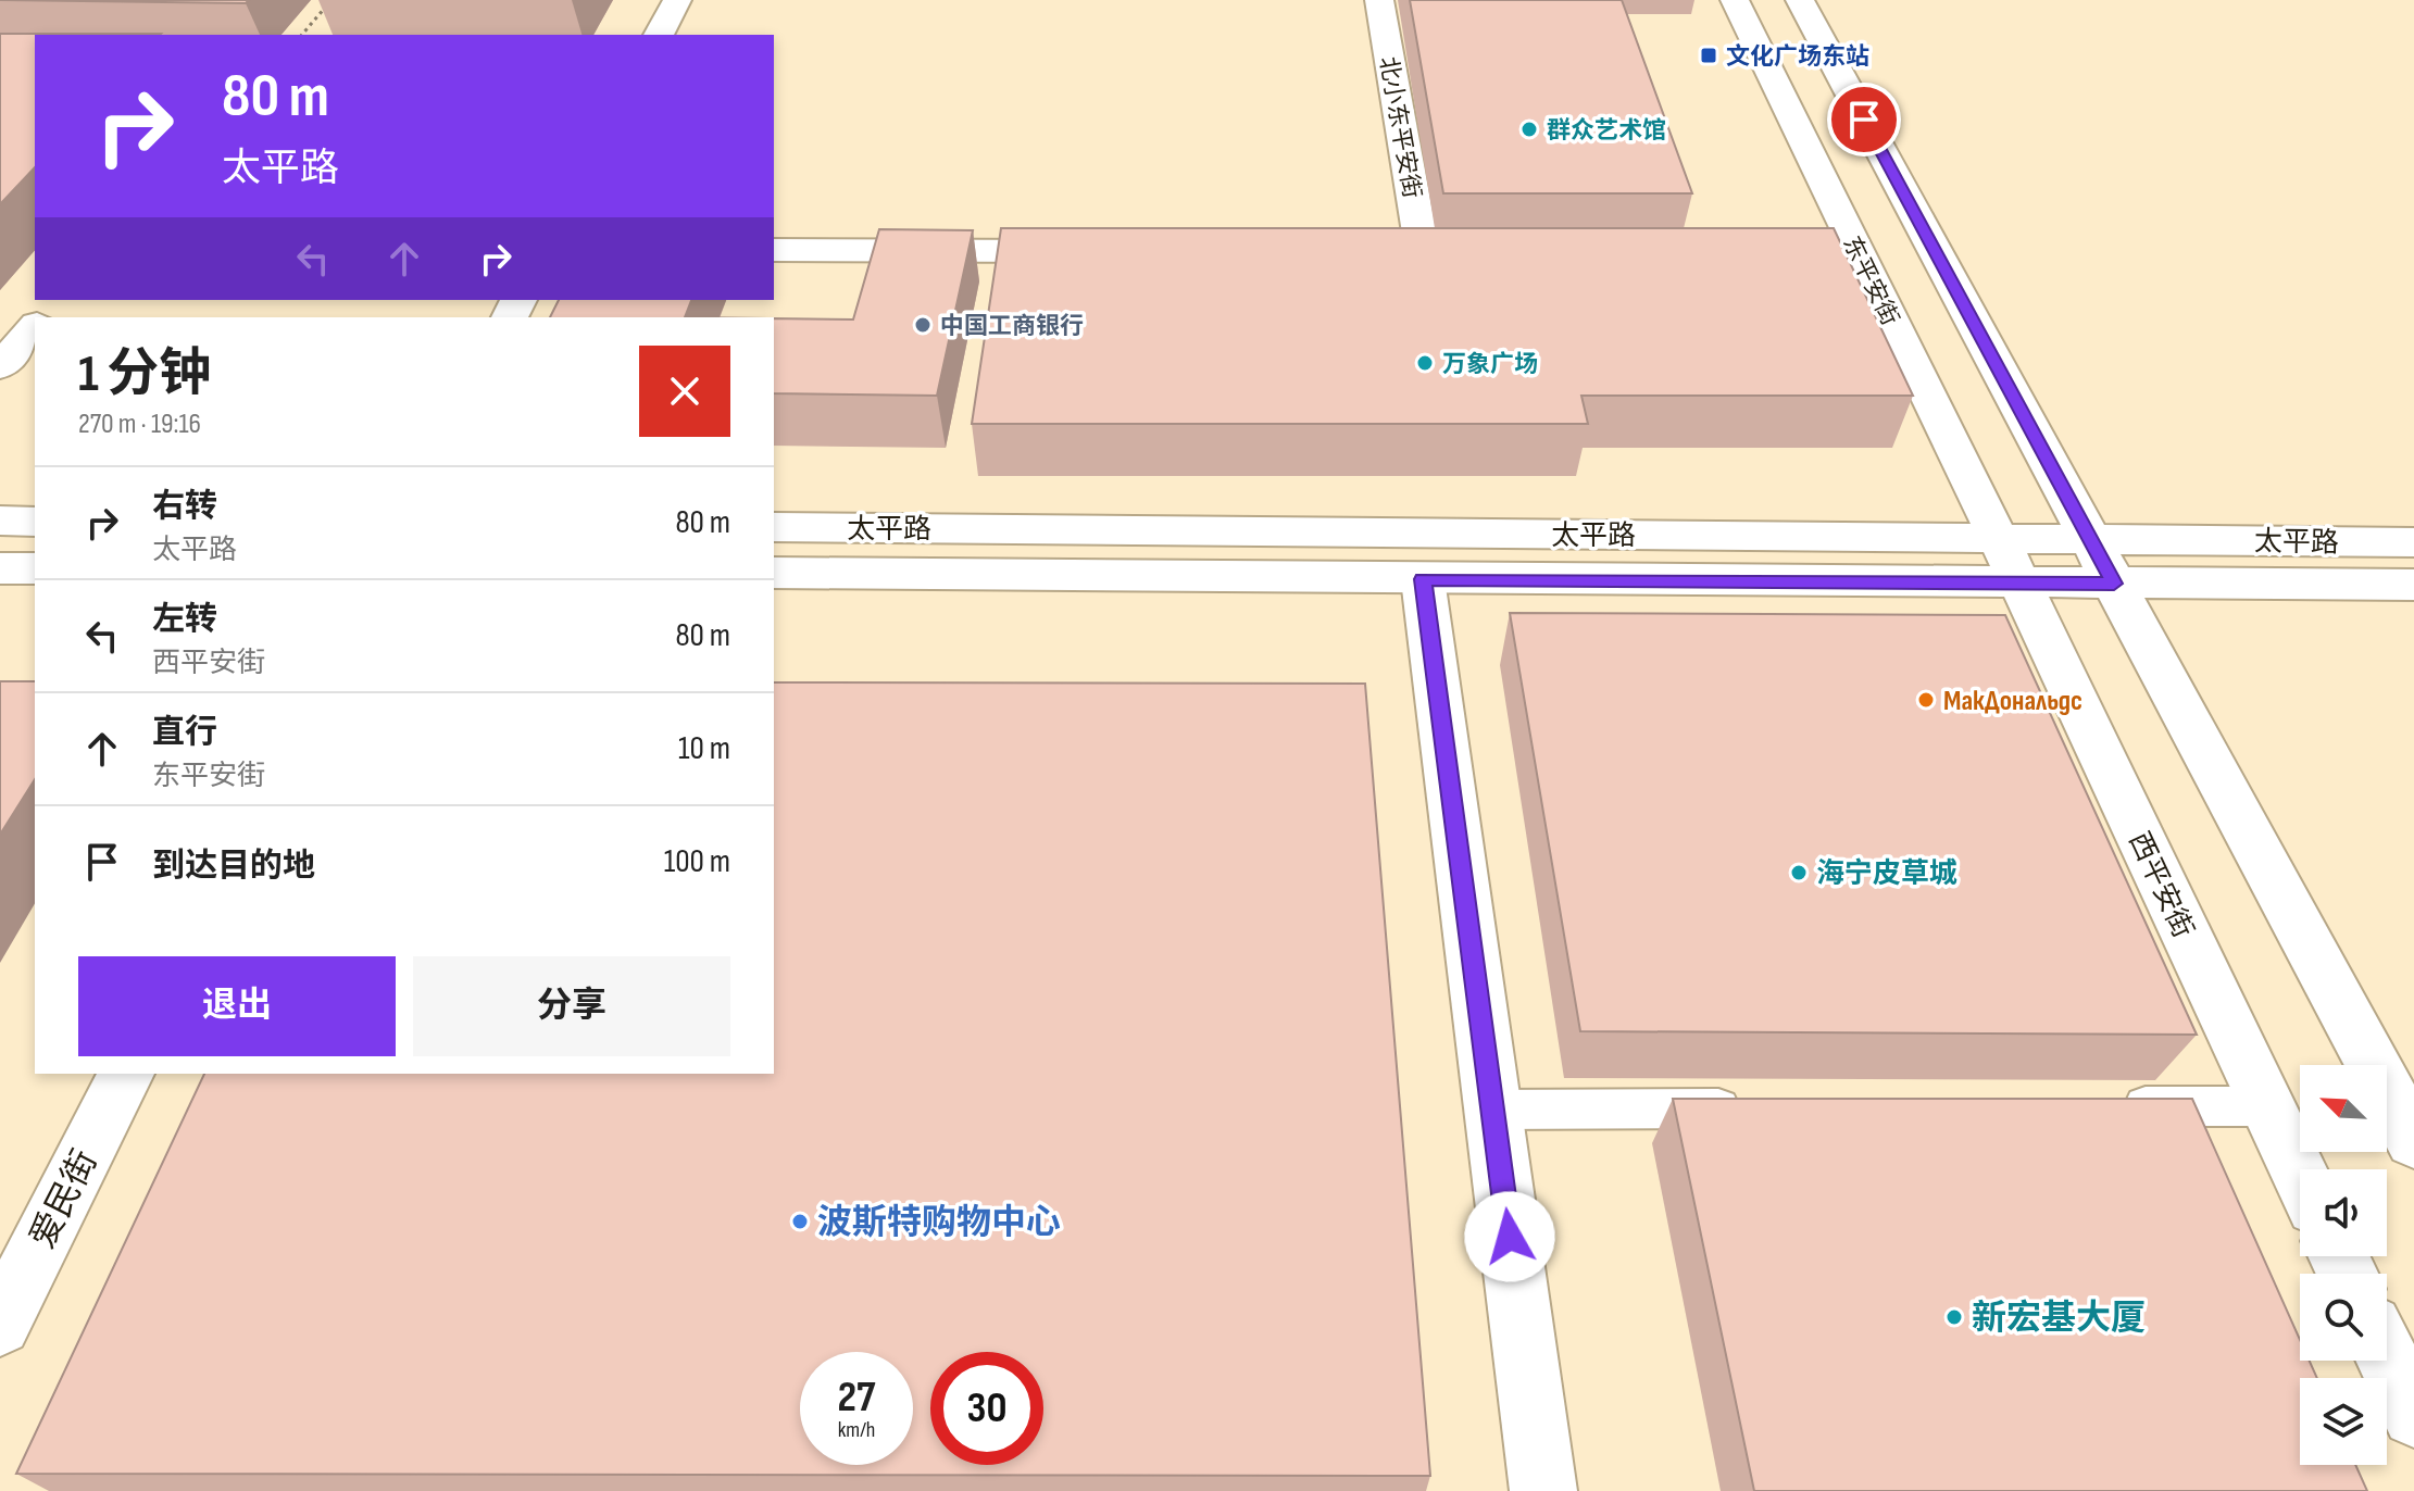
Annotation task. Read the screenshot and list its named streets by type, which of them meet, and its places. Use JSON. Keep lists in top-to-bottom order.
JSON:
{
  "streets": {
    "main road": [
      "北小东平安街",
      "东平安街",
      "太平路",
      "西平安街",
      "爱民街"
    ]
  },
  "crossings": [
    ["东平安街", "太平路"],
    ["东平安街", "西平安街"],
    ["太平路", "西平安街"]
  ],
  "places": {
    "transit": ["文化广场东站"],
    "other": [
      "群众艺术馆",
      "中国工商银行",
      "万象广场",
      "МакДональдс",
      "海宁皮草城",
      "波斯特购物中心",
      "新宏基大厦"
    ]
  },
  "north": "top left",
  "page": {
    "turn": ["80 m", "太平路"],
    "heading": ["1 分钟", "270 m · 19:16"],
    "list": [
      {
        "name": "右转",
        "note": "太平路",
        "value": "80 m"
      },
      {
        "name": "左转",
        "note": "西平安街",
        "value": "80 m"
      },
      {
        "name": "直行",
        "note": "东平安街",
        "value": "10 m"
      },
      {
        "name": "到达目的地",
        "value": "100 m"
      }
    ],
    "buttons": ["退出", "分享"],
    "speed": "27 km/h",
    "limit": "30"
  }
}
